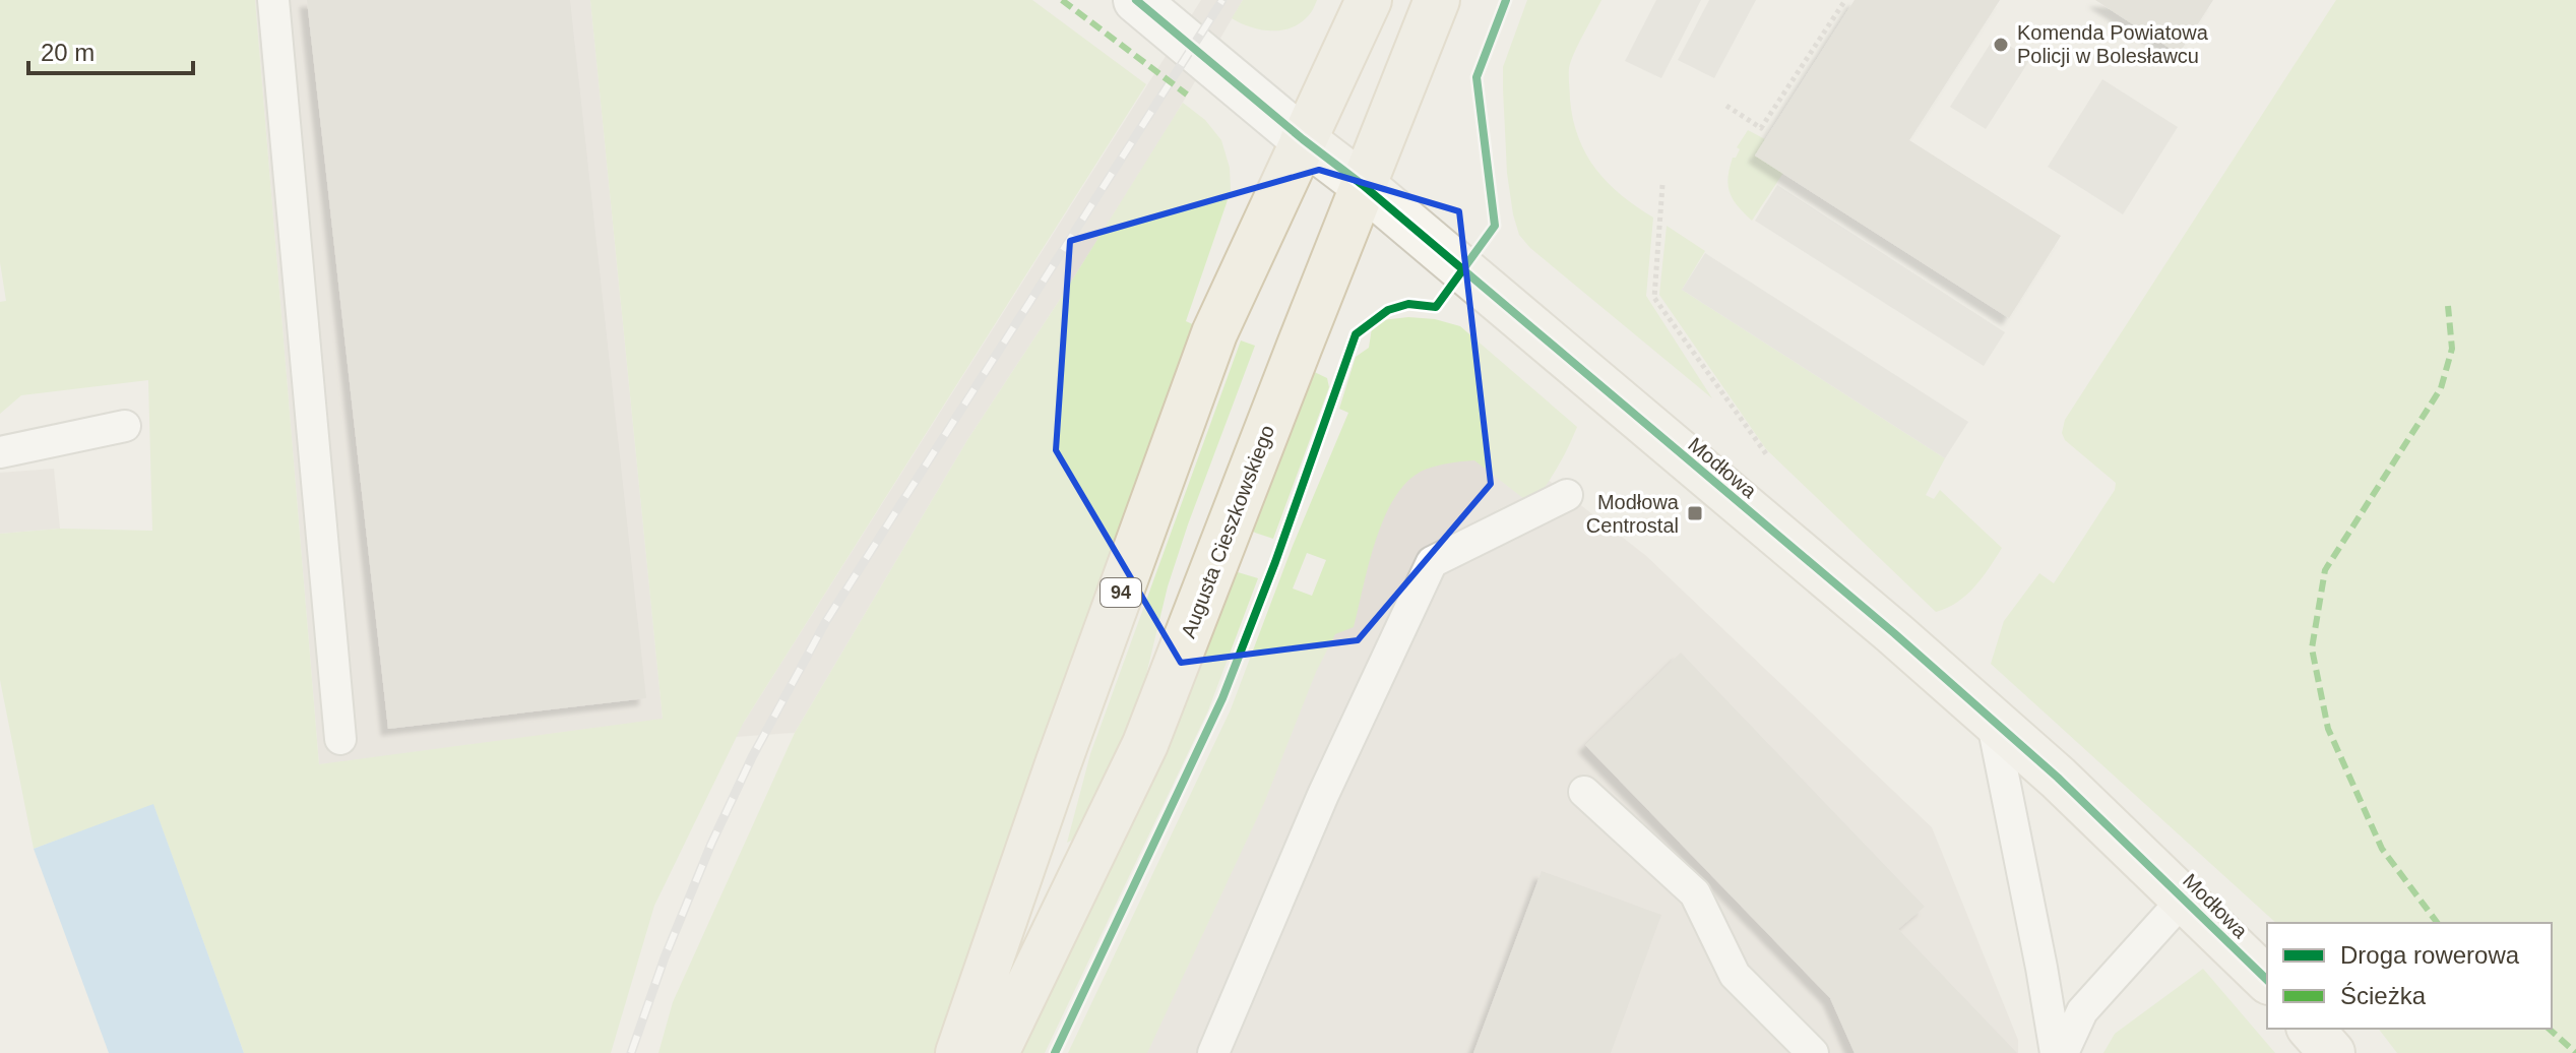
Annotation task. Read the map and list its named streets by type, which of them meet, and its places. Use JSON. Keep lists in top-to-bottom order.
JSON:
{
  "streets": {
    "main road": ["Augusta Cieszkowskiego", "94"],
    "street": ["Modłowa"]
  },
  "crossings": [
    ["Modłowa", "Augusta Cieszkowskiego"],
    ["Modłowa", "94"]
  ],
  "places": {
    "other": ["Komenda Powiatowa Policji w Bolesławcu"],
    "transit": ["Modłowa Centrostal"]
  },
  "legend": ["Droga rowerowa", "Ścieżka"],
  "scale_bar": "20 m"
}
